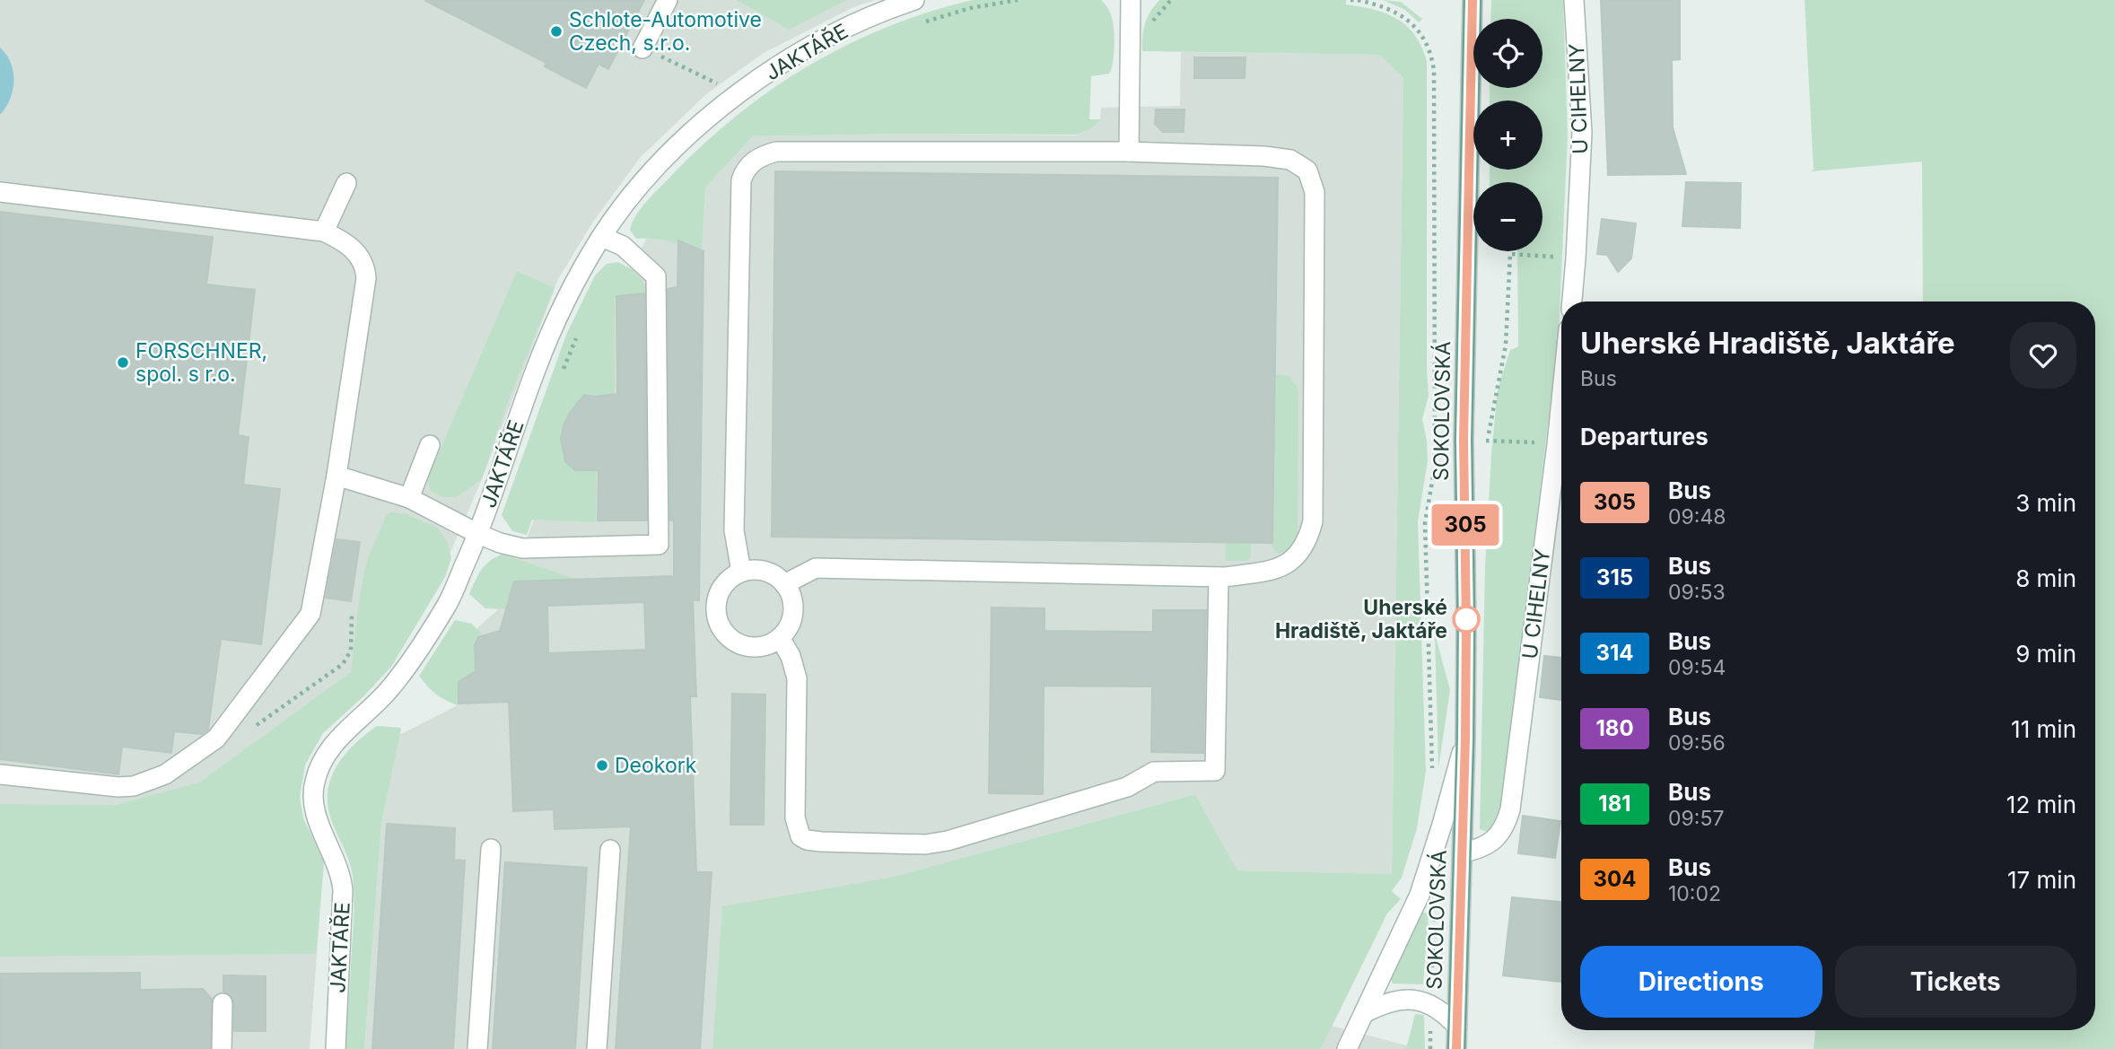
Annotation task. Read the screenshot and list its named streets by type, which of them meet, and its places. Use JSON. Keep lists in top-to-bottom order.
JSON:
{
  "streets": {
    "main road": ["SOKOLOVSKÁ"],
    "street": ["JAKTÁŘE", "U CIHELNY"]
  },
  "crossings": [
    ["U CIHELNY", "SOKOLOVSKÁ"]
  ],
  "places": [
    "Schlote-Automotive Czech, s.r.o.",
    "FORSCHNER, spol. s r.o.",
    "Uherské Hradiště, Jaktáře",
    "Deokork"
  ],
  "lines": ["bus line 305"],
  "page": {
    "on_map": "305",
    "map_buttons": ["+", "−"],
    "heading": [
      ["Uherské Hradiště, Jaktáře", "Bus"],
      "Departures"
    ],
    "list": [
      {
        "mark": "305",
        "name": "Bus",
        "note": "09:48",
        "value": "3 min"
      },
      {
        "mark": "315",
        "name": "Bus",
        "note": "09:53",
        "value": "8 min"
      },
      {
        "mark": "314",
        "name": "Bus",
        "note": "09:54",
        "value": "9 min"
      },
      {
        "mark": "180",
        "name": "Bus",
        "note": "09:56",
        "value": "11 min"
      },
      {
        "mark": "181",
        "name": "Bus",
        "note": "09:57",
        "value": "12 min"
      },
      {
        "mark": "304",
        "name": "Bus",
        "note": "10:02",
        "value": "17 min"
      }
    ],
    "buttons": ["Directions", "Tickets"]
  }
}
